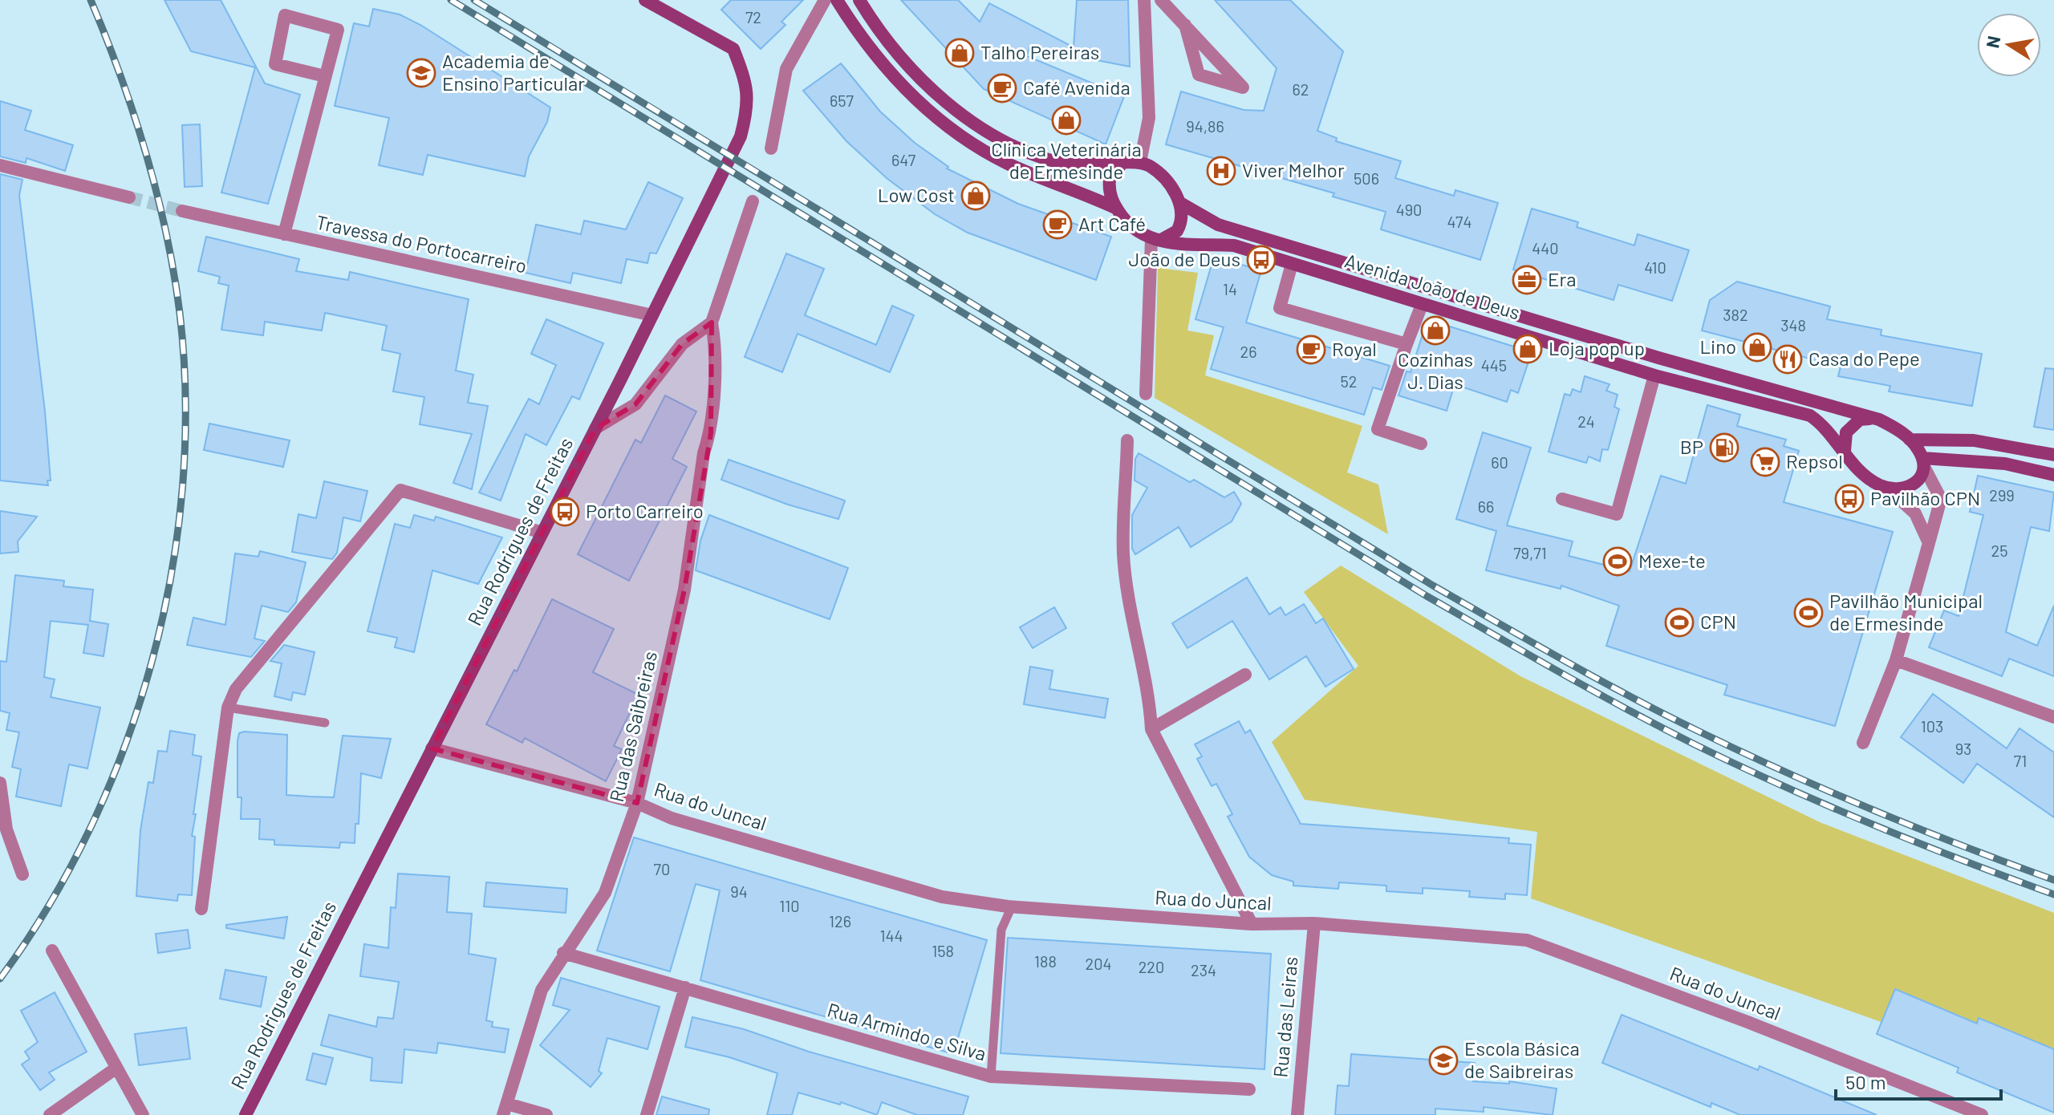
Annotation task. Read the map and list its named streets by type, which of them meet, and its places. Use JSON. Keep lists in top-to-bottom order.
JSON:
{
  "streets": {
    "main road": ["Avenida João de Deus", "Rua Rodrigues de Freitas"],
    "street": [
      "Travessa do Portocarreiro",
      "Rua das Saibreiras",
      "Rua do Juncal",
      "Rua das Leiras",
      "Rua Armindo e Silva"
    ]
  },
  "crossings": [
    ["Travessa do Portocarreiro", "Rua Rodrigues de Freitas"],
    ["Rua Rodrigues de Freitas", "Rua do Juncal"],
    ["Rua das Saibreiras", "Rua do Juncal"],
    ["Rua das Saibreiras", "Rua Armindo e Silva"],
    ["Rua do Juncal", "Rua das Leiras"]
  ],
  "places": {
    "shop": [
      "Talho Pereiras",
      "Clínica Veterinária de Ermesinde",
      "Low Cost",
      "Cozinhas J. Dias",
      "Lino",
      "Loja pop up"
    ],
    "school or university": ["Academia de Ensino Particular", "Escola Básica de Saibreiras"],
    "cafe": ["Café Avenida", "Art Café", "Royal"],
    "hospital": ["Viver Melhor"],
    "bus stop": ["João de Deus", "Pavilhão CPN", "Porto Carreiro"],
    "office": ["Era"],
    "restaurant": ["Casa do Pepe"],
    "fuel station": ["BP"],
    "supermarket": ["Repsol"],
    "sports": ["Mexe-te", "Pavilhão Municipal de Ermesinde", "CPN"]
  },
  "house_numbers": [
    "72",
    "62",
    "657",
    "94,86",
    "647",
    "506",
    "490",
    "474",
    "440",
    "410",
    "14",
    "382",
    "348",
    "26",
    "445",
    "52",
    "24",
    "60",
    "299",
    "66",
    "25",
    "79,71",
    "103",
    "93",
    "71",
    "70",
    "94",
    "110",
    "126",
    "144",
    "158",
    "188",
    "204",
    "220",
    "234"
  ],
  "scale_bar": "50 m",
  "north": "left"
}
